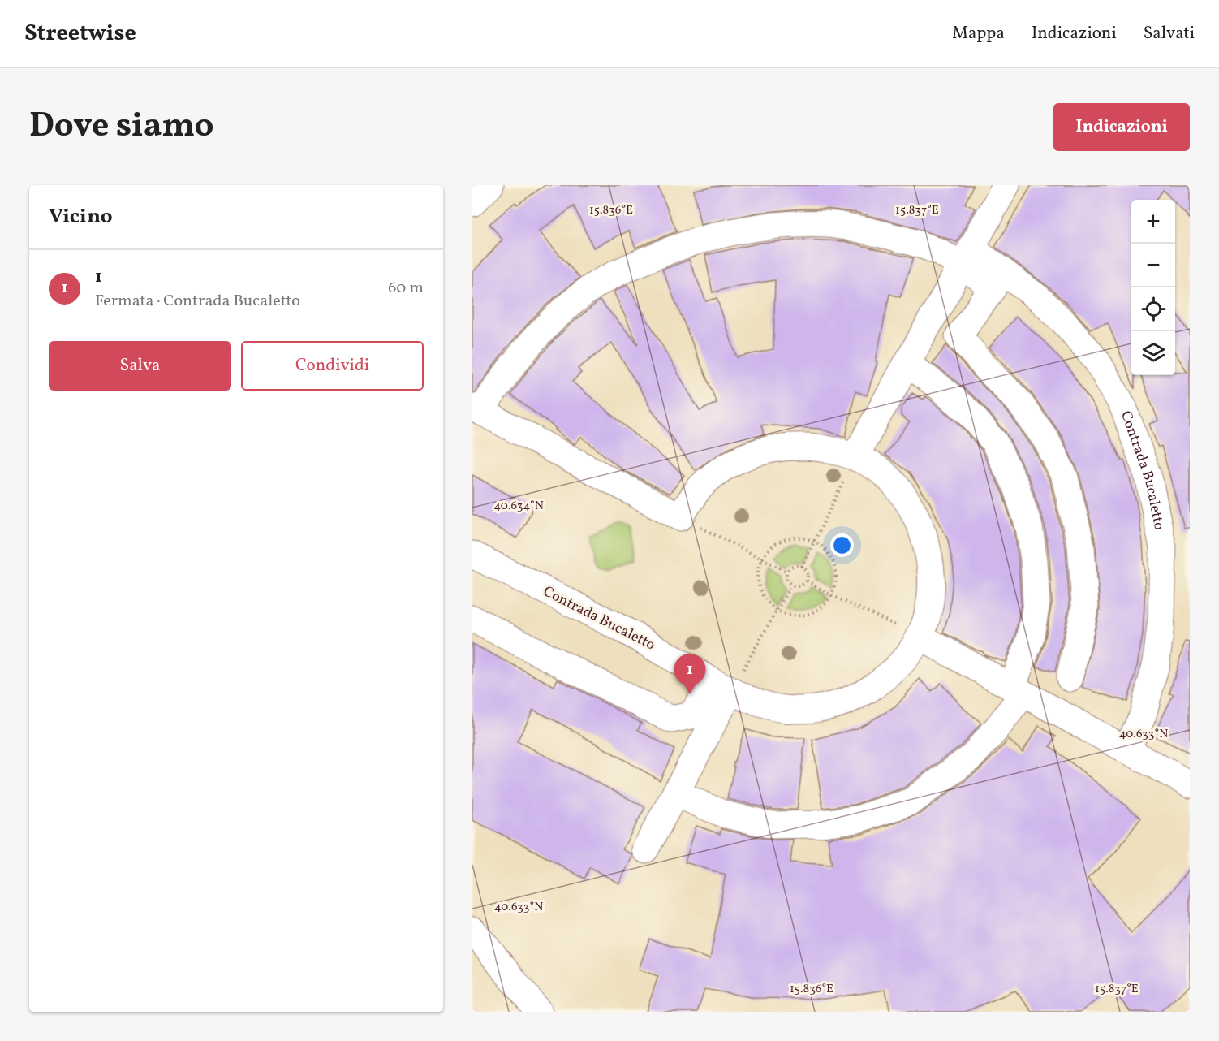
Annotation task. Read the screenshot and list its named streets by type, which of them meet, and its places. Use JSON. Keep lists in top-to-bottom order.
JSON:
{
  "streets": {
    "street": ["Contrada Bucaletto"]
  },
  "page": {
    "header": "Streetwise",
    "nav": ["Mappa", "Indicazioni", "Salvati"],
    "title": "Dove siamo",
    "buttons": [
      "Indicazioni",
      ["Salva", "Condividi"]
    ],
    "heading": "Vicino",
    "map_buttons": ["+", "−"],
    "list": [
      {
        "mark": "1",
        "name": "1",
        "note": "Fermata · Contrada Bucaletto",
        "value": "60 m"
      }
    ],
    "pins": "1"
  },
  "coordinates": [
    "15.836°E",
    "15.837°E",
    "40.634°N",
    "40.633°N"
  ]
}
